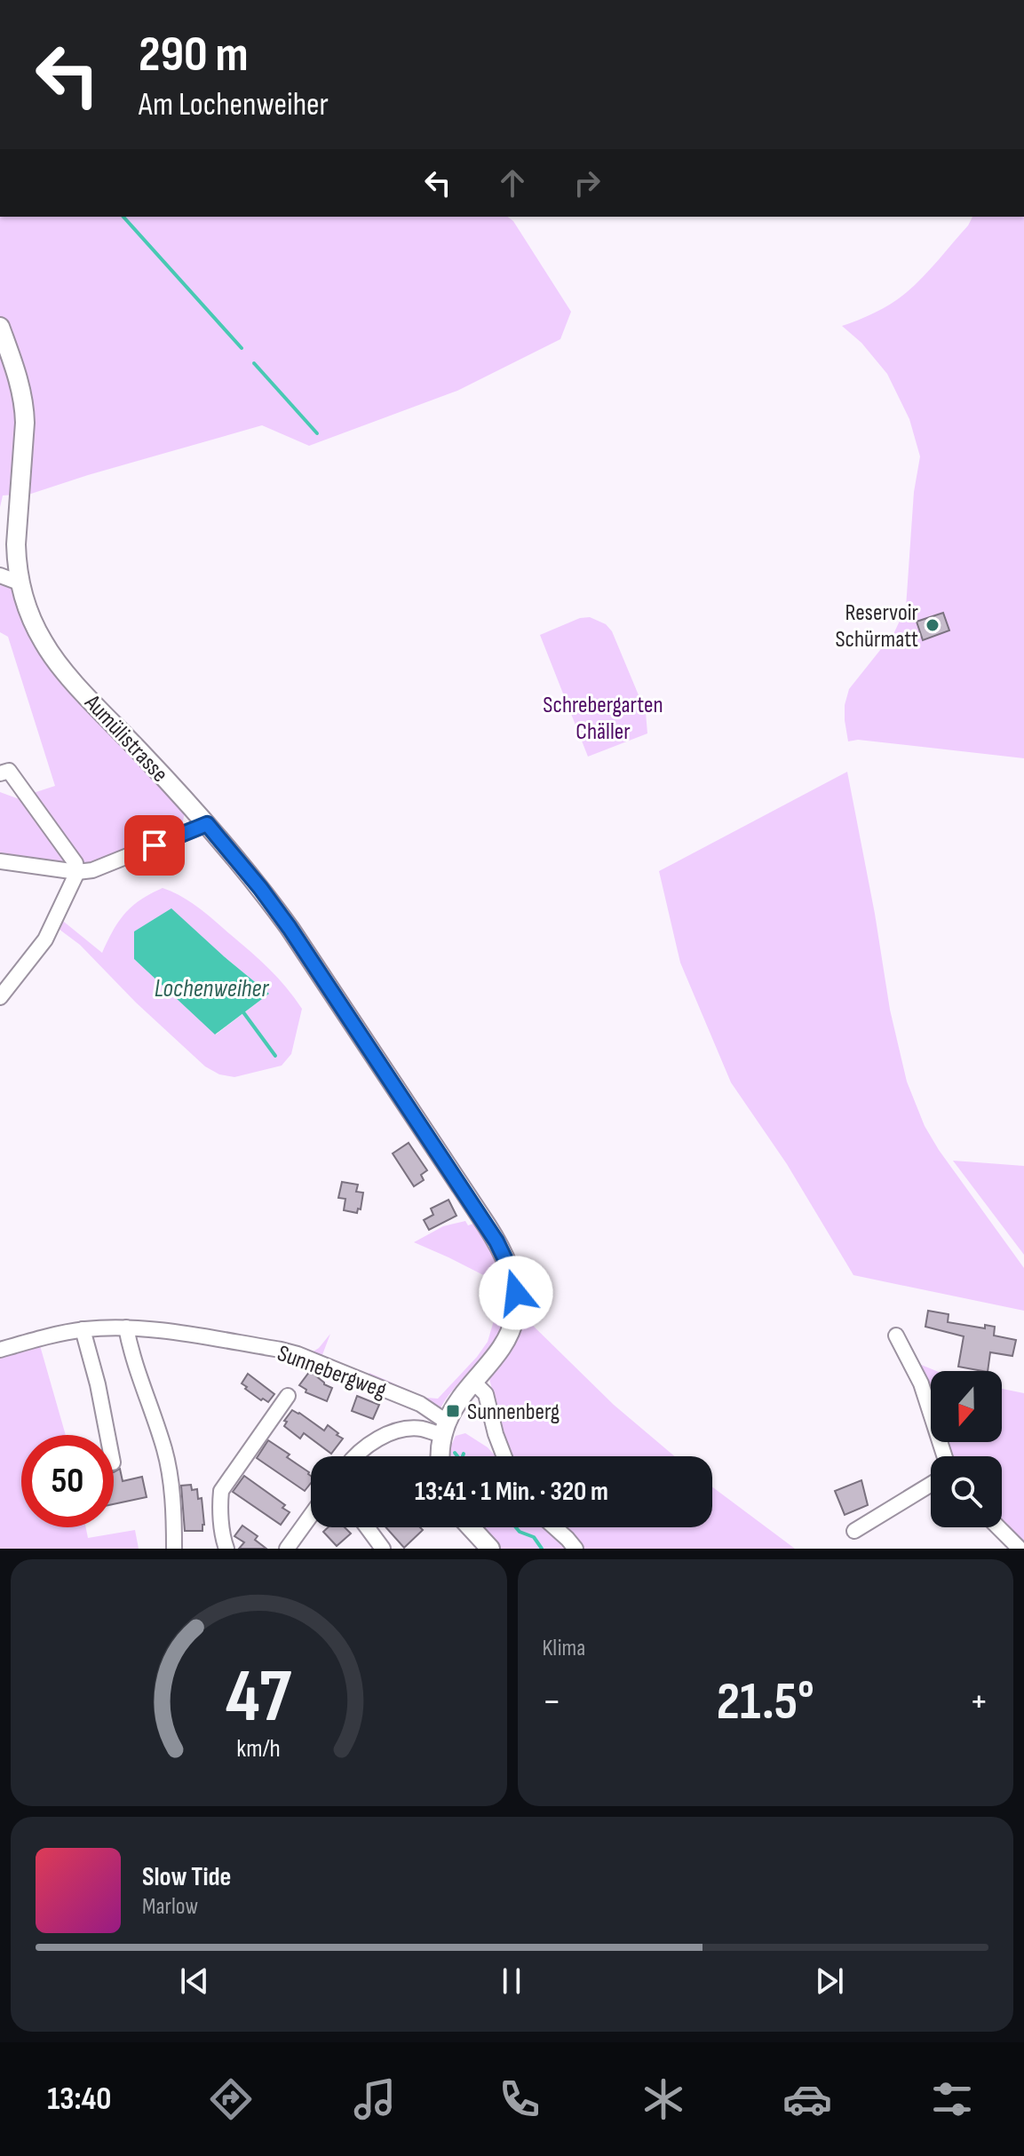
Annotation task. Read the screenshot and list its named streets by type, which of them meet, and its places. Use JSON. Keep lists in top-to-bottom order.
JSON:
{
  "streets": {
    "main road": ["Aumülistrasse"],
    "street": ["Sunnebergweg"]
  },
  "crossings": [
    ["Aumülistrasse", "Sunnebergweg"]
  ],
  "water": ["Lochenweiher"],
  "parks": ["Schrebergarten Chäller"],
  "places": {
    "other": ["Reservoir Schürmatt"],
    "transit": ["Sunnenberg"]
  },
  "north": "bottom",
  "page": {
    "turn": ["290 m", "Am Lochenweiher"],
    "limit": "50",
    "trip": "13:41 · 1 Min. · 320 m",
    "tile": "Klima",
    "heat": ["−", "21.5°", "+"],
    "song": ["Slow Tide", "Marlow"],
    "tabs": "13:40",
    "gauge": ["47", "km/h"]
  }
}
